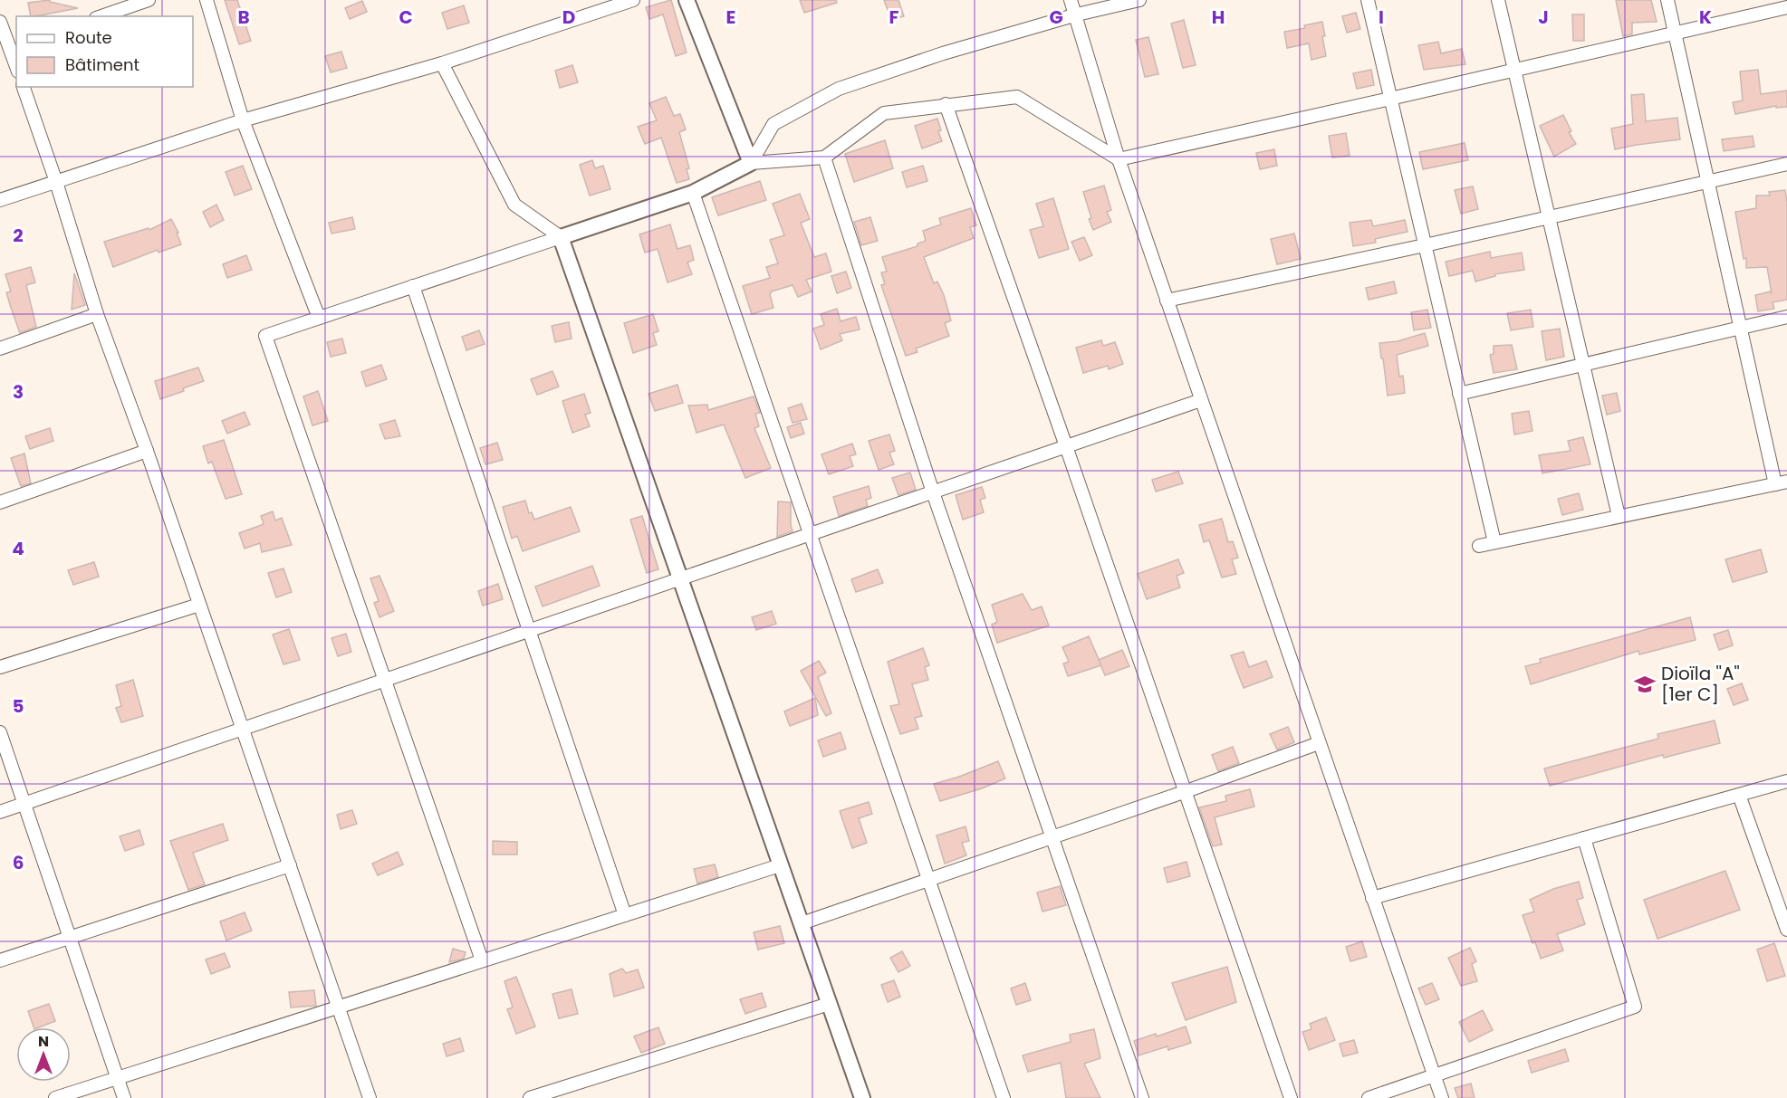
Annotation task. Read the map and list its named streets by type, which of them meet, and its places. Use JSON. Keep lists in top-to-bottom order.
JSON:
{
  "places": {
    "school or university": ["Dioïla ''A'' [1er C]"]
  },
  "legend": ["Route", "Bâtiment"],
  "north": "top",
  "grid": {
    "columns": [
      "B",
      "C",
      "D",
      "E",
      "F",
      "G",
      "H",
      "I",
      "J",
      "K"
    ],
    "rows": [
      "2",
      "3",
      "4",
      "5",
      "6"
    ]
  }
}
